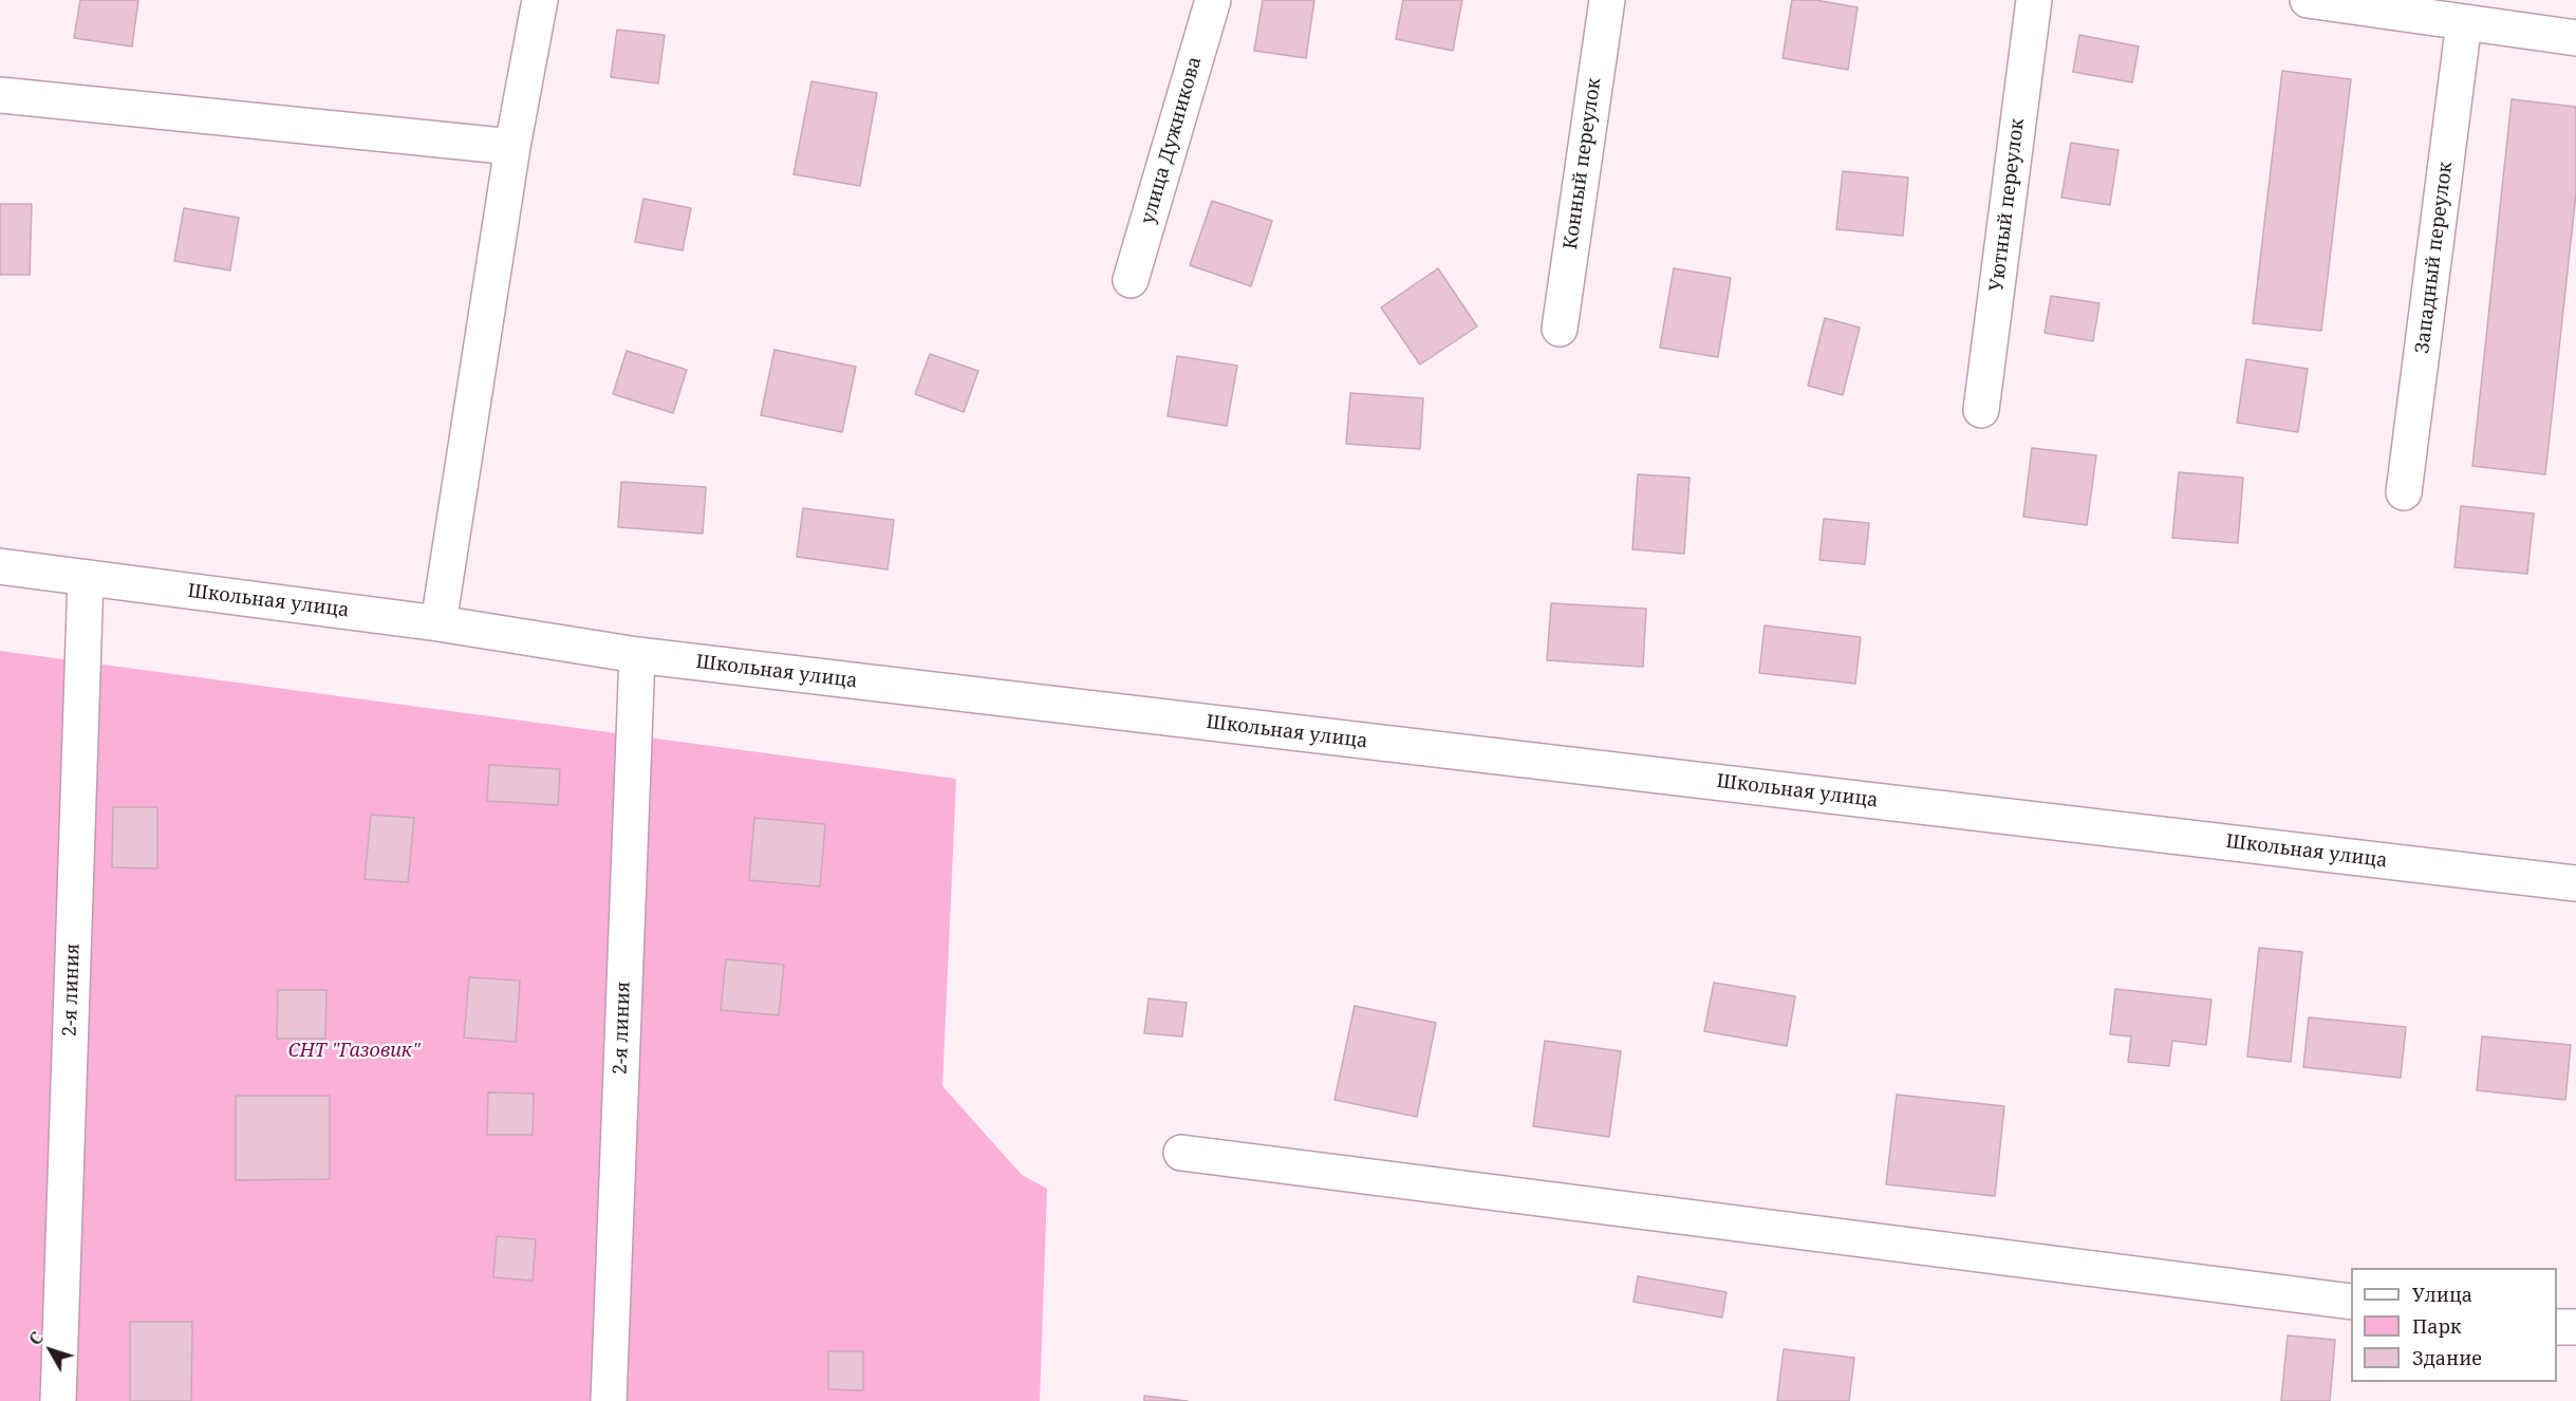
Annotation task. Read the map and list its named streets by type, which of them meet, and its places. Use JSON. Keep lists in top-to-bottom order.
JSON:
{
  "streets": {
    "street": [
      "улица Дужникова",
      "Конный переулок",
      "Уютный переулок",
      "Западный переулок",
      "Школьная улица",
      "2-я линия"
    ]
  },
  "crossings": [
    ["Школьная улица", "2-я линия"]
  ],
  "parks": ["СНТ \"Газовик\""],
  "legend": ["Улица", "Парк", "Здание"],
  "north": "top left"
}
